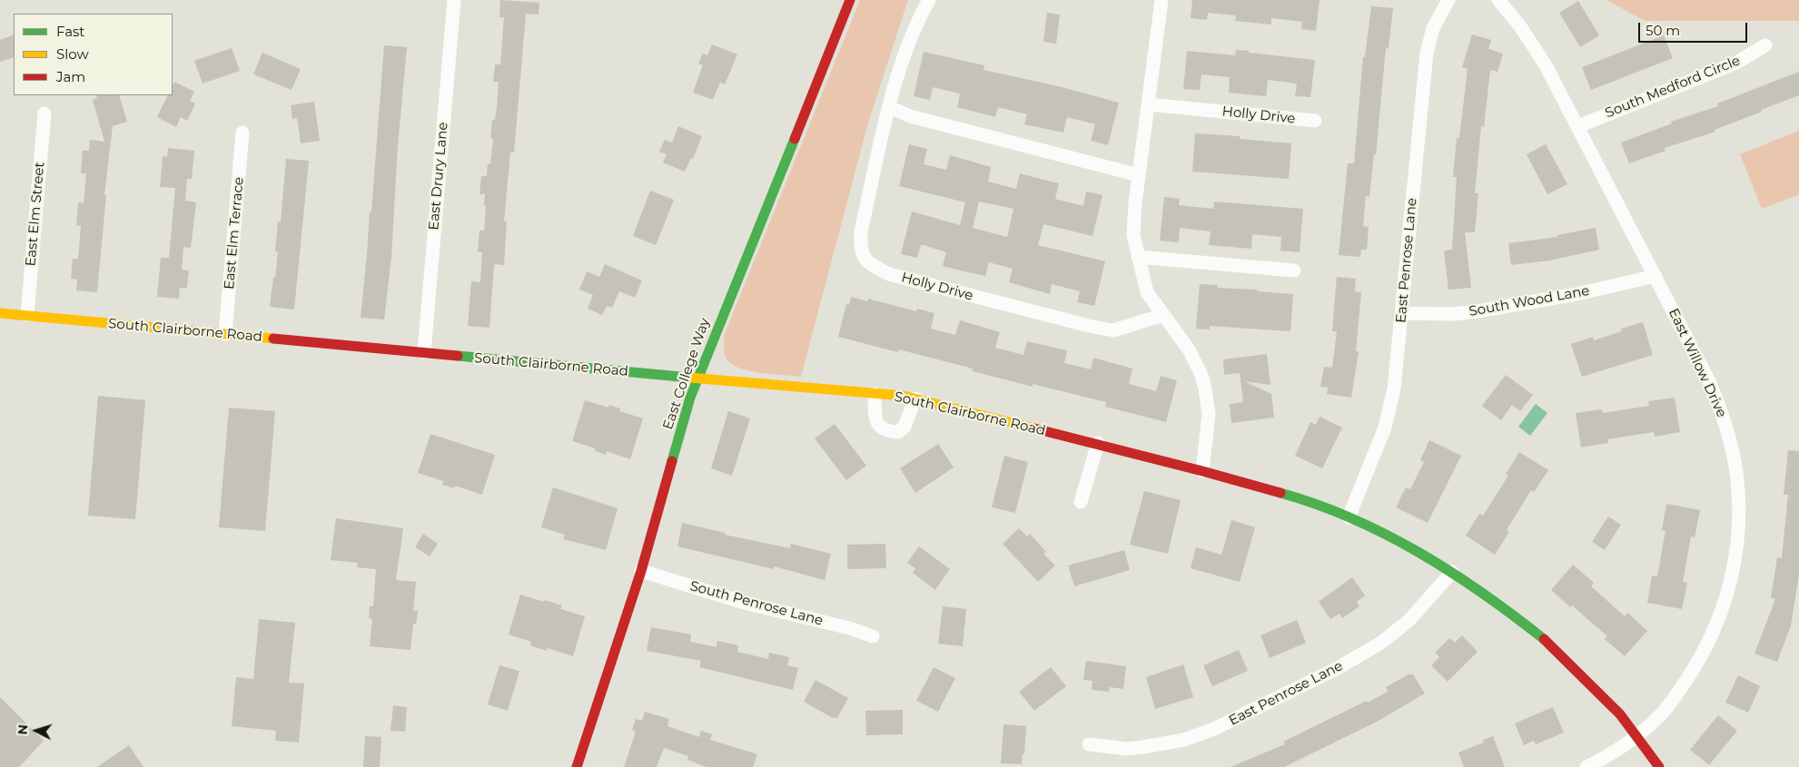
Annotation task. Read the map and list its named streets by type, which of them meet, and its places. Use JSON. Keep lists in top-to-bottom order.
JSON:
{
  "streets": {
    "street": [
      "South Medford Circle",
      "Holly Drive",
      "East Drury Lane",
      "East Elm Street",
      "East Elm Terrace",
      "East Penrose Lane",
      "South Wood Lane",
      "South Clairborne Road",
      "East Willow Drive",
      "East College Way",
      "South Penrose Lane"
    ]
  },
  "crossings": [
    ["South Medford Circle", "East Willow Drive"],
    ["East Drury Lane", "South Clairborne Road"],
    ["East Elm Street", "South Clairborne Road"],
    ["East Elm Terrace", "South Clairborne Road"],
    ["East Penrose Lane", "South Wood Lane"],
    ["East Penrose Lane", "South Clairborne Road"],
    ["South Wood Lane", "East Willow Drive"],
    ["South Clairborne Road", "East Willow Drive"],
    ["South Clairborne Road", "East College Way"],
    ["East College Way", "South Penrose Lane"]
  ],
  "legend": ["Fast", "Slow", "Jam"],
  "scale_bar": "50 m",
  "north": "left"
}
